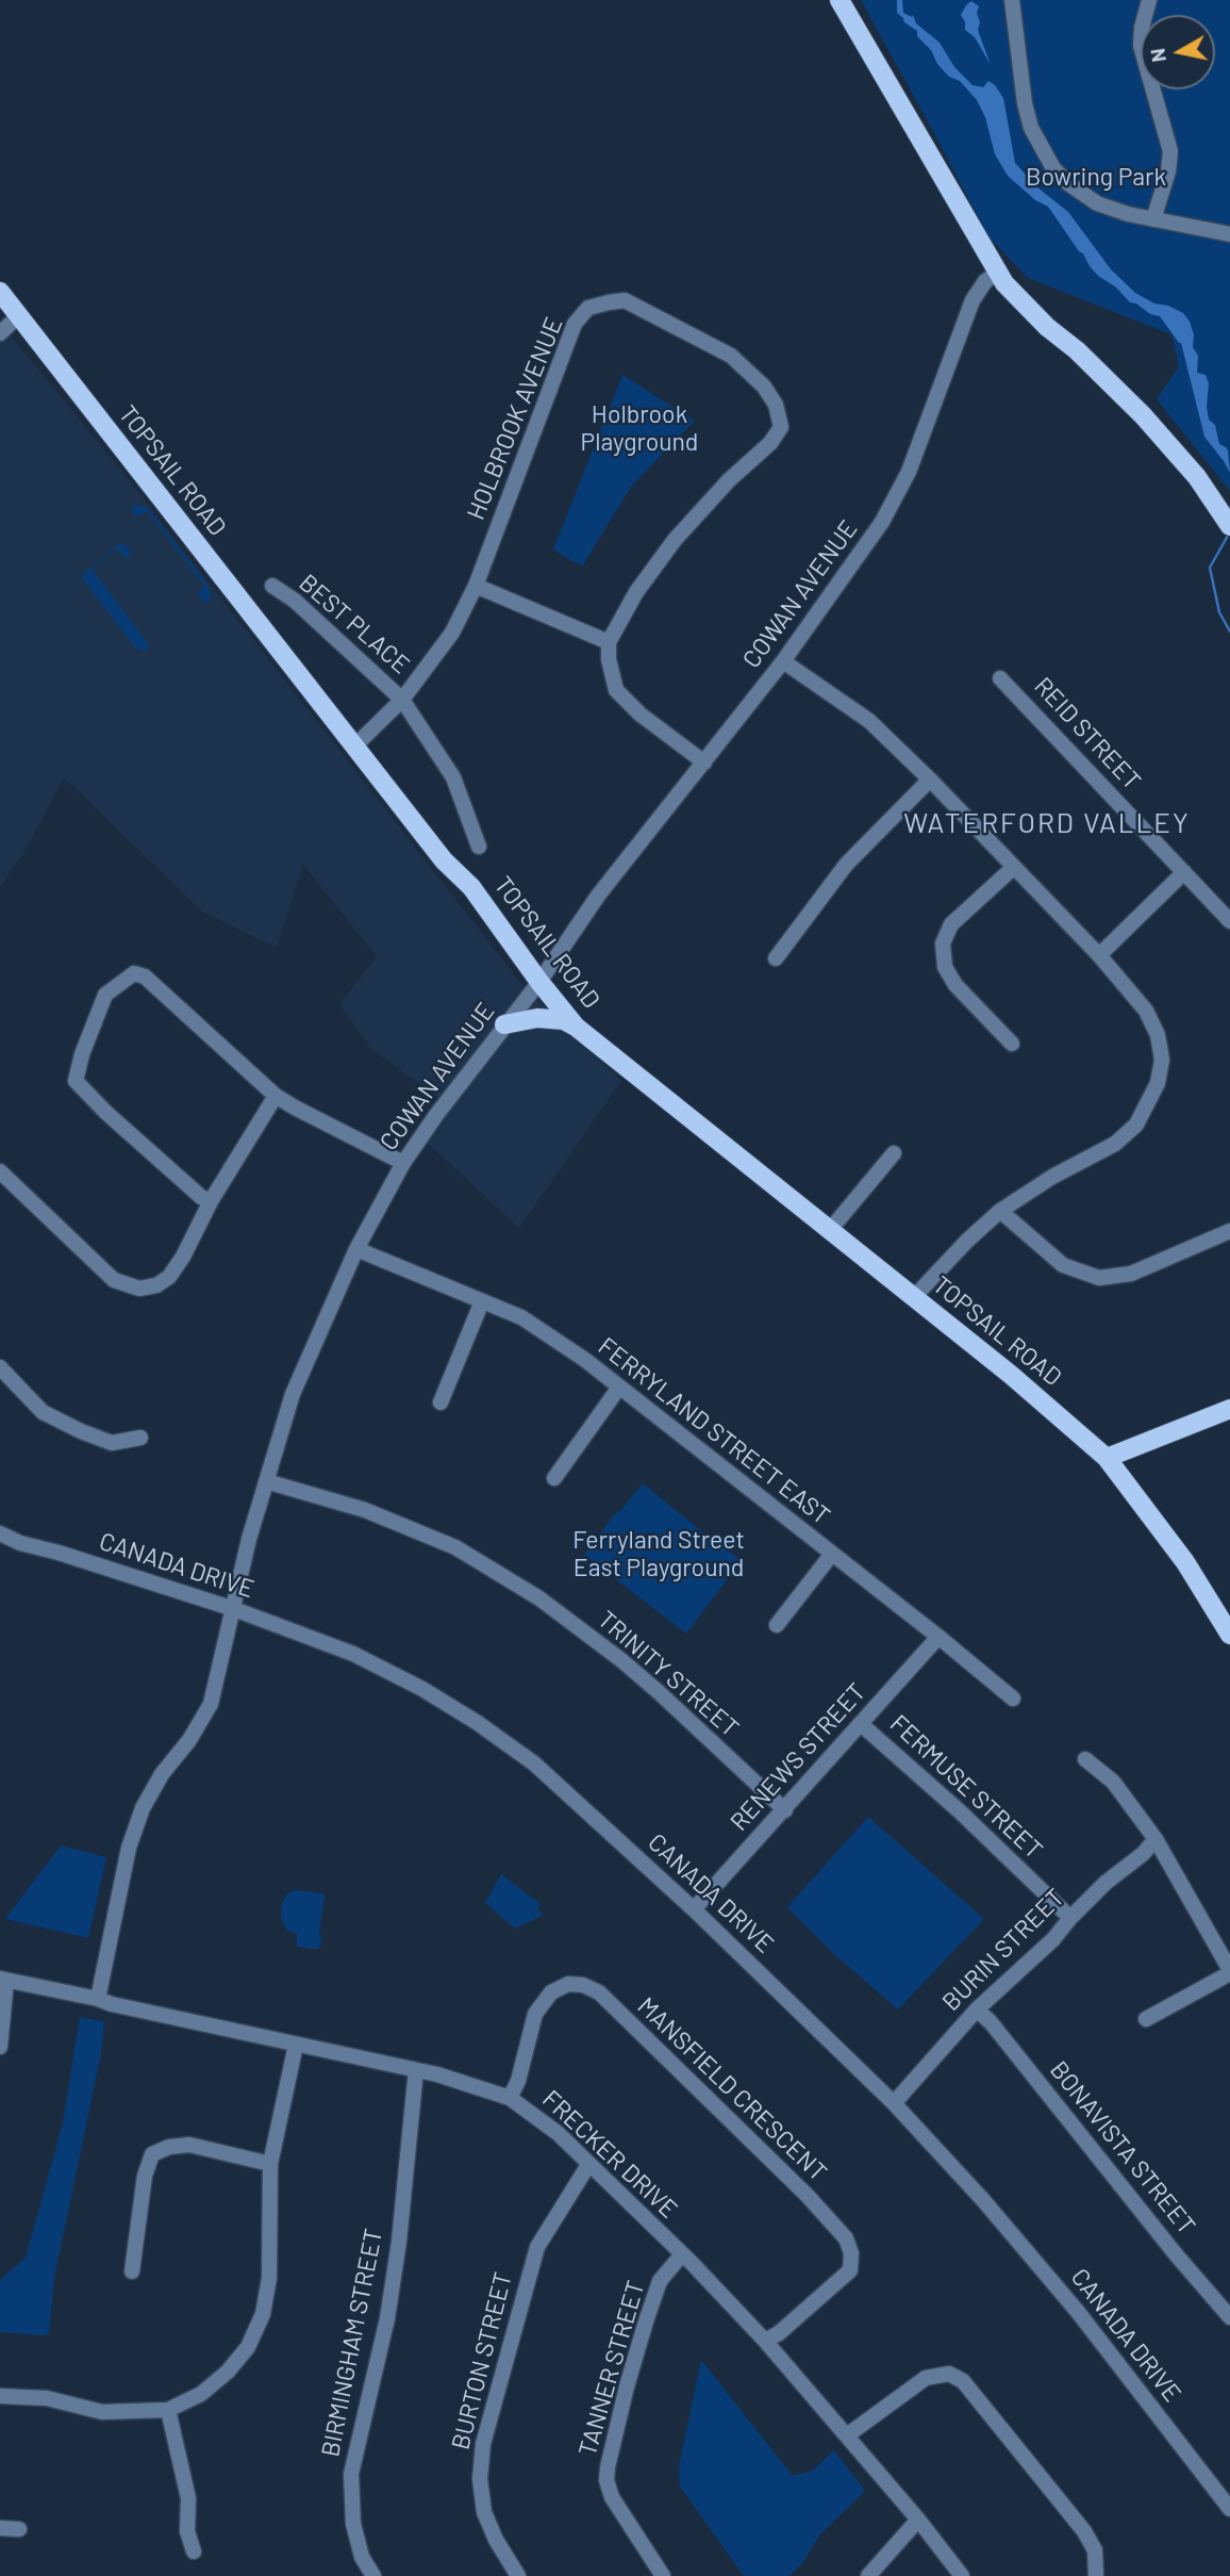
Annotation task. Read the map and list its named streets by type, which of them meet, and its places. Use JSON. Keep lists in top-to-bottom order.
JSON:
{
  "streets": {
    "main road": ["TOPSAIL ROAD"],
    "street": [
      "HOLBROOK AVENUE",
      "COWAN AVENUE",
      "BEST PLACE",
      "REID STREET",
      "FERRYLAND STREET EAST",
      "CANADA DRIVE",
      "TRINITY STREET",
      "RENEWS STREET",
      "FERMUSE STREET",
      "BURIN STREET",
      "MANSFIELD CRESCENT",
      "BONAVISTA STREET",
      "FRECKER DRIVE",
      "BIRMINGHAM STREET",
      "BURTON STREET",
      "TANNER STREET"
    ]
  },
  "crossings": [
    ["HOLBROOK AVENUE", "TOPSAIL ROAD"],
    ["HOLBROOK AVENUE", "BEST PLACE"],
    ["TOPSAIL ROAD", "COWAN AVENUE"],
    ["COWAN AVENUE", "FERRYLAND STREET EAST"],
    ["COWAN AVENUE", "CANADA DRIVE"],
    ["COWAN AVENUE", "TRINITY STREET"],
    ["COWAN AVENUE", "FRECKER DRIVE"],
    ["FERRYLAND STREET EAST", "RENEWS STREET"],
    ["CANADA DRIVE", "RENEWS STREET"],
    ["CANADA DRIVE", "BURIN STREET"],
    ["TRINITY STREET", "RENEWS STREET"],
    ["RENEWS STREET", "FERMUSE STREET"],
    ["FERMUSE STREET", "BURIN STREET"],
    ["BURIN STREET", "BONAVISTA STREET"],
    ["MANSFIELD CRESCENT", "FRECKER DRIVE"],
    ["FRECKER DRIVE", "BIRMINGHAM STREET"],
    ["FRECKER DRIVE", "BURTON STREET"],
    ["FRECKER DRIVE", "TANNER STREET"]
  ],
  "districts": ["WATERFORD VALLEY"],
  "parks": ["Bowring Park", "Holbrook Playground", "Ferryland Street East Playground"],
  "north": "left"
}
